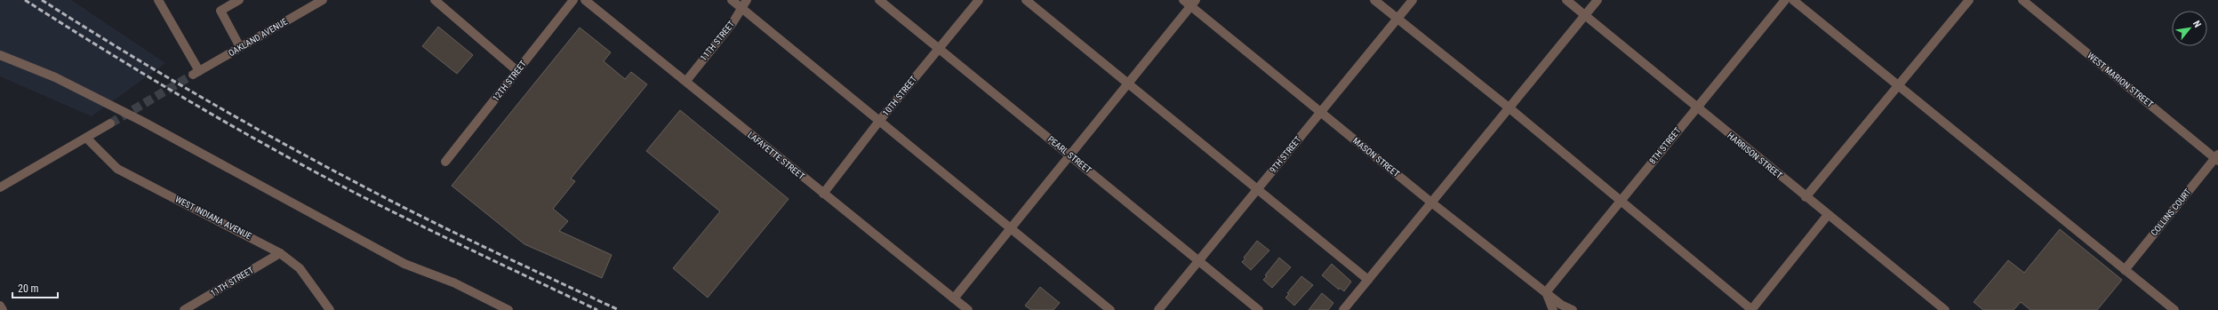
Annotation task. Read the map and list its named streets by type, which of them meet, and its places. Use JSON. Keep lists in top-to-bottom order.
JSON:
{
  "streets": {
    "street": [
      "OAKLAND AVENUE",
      "11TH STREET",
      "WEST MARION STREET",
      "12TH STREET",
      "10TH STREET",
      "8TH STREET",
      "PEARL STREET",
      "9TH STREET",
      "LAFAYETTE STREET",
      "HARRISON STREET",
      "MASON STREET",
      "COLLINS COURT",
      "WEST INDIANA AVENUE"
    ]
  },
  "crossings": [
    ["11TH STREET", "LAFAYETTE STREET"],
    ["11TH STREET", "WEST INDIANA AVENUE"],
    ["WEST MARION STREET", "COLLINS COURT"],
    ["10TH STREET", "PEARL STREET"],
    ["10TH STREET", "LAFAYETTE STREET"],
    ["8TH STREET", "HARRISON STREET"],
    ["8TH STREET", "MASON STREET"],
    ["PEARL STREET", "9TH STREET"],
    ["9TH STREET", "MASON STREET"]
  ],
  "scale_bar": "20 m",
  "north": "top right"
}
